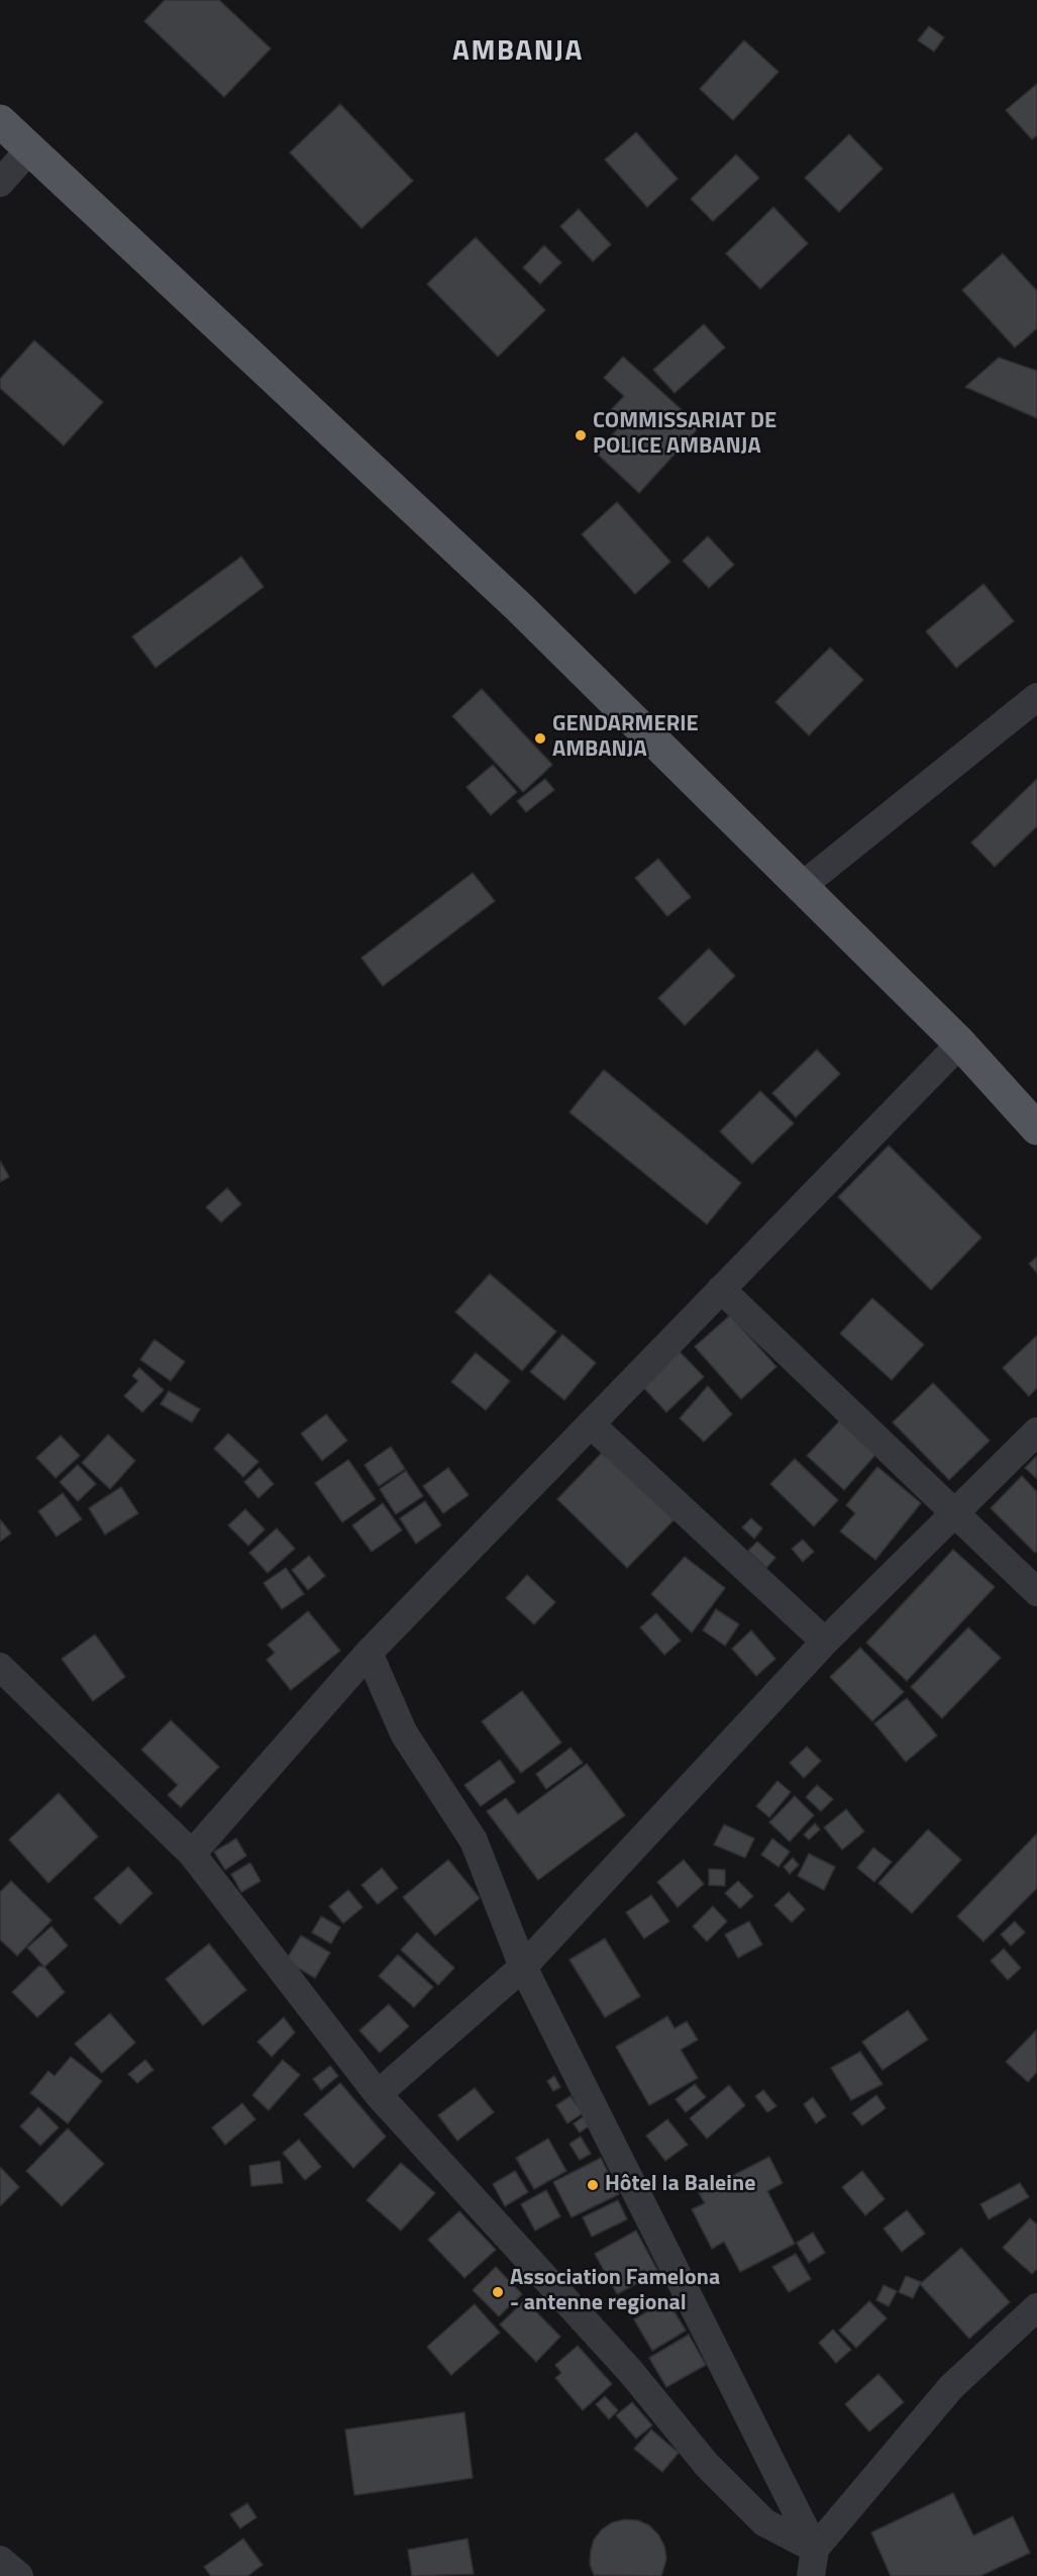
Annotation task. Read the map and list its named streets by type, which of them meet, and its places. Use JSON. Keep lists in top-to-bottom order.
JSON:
{
  "districts": ["AMBANJA"],
  "places": [
    "COMMISSARIAT DE POLICE AMBANJA",
    "GENDARMERIE AMBANJA",
    "Hôtel la Baleine",
    "Association Famelona - antenne regional"
  ]
}
